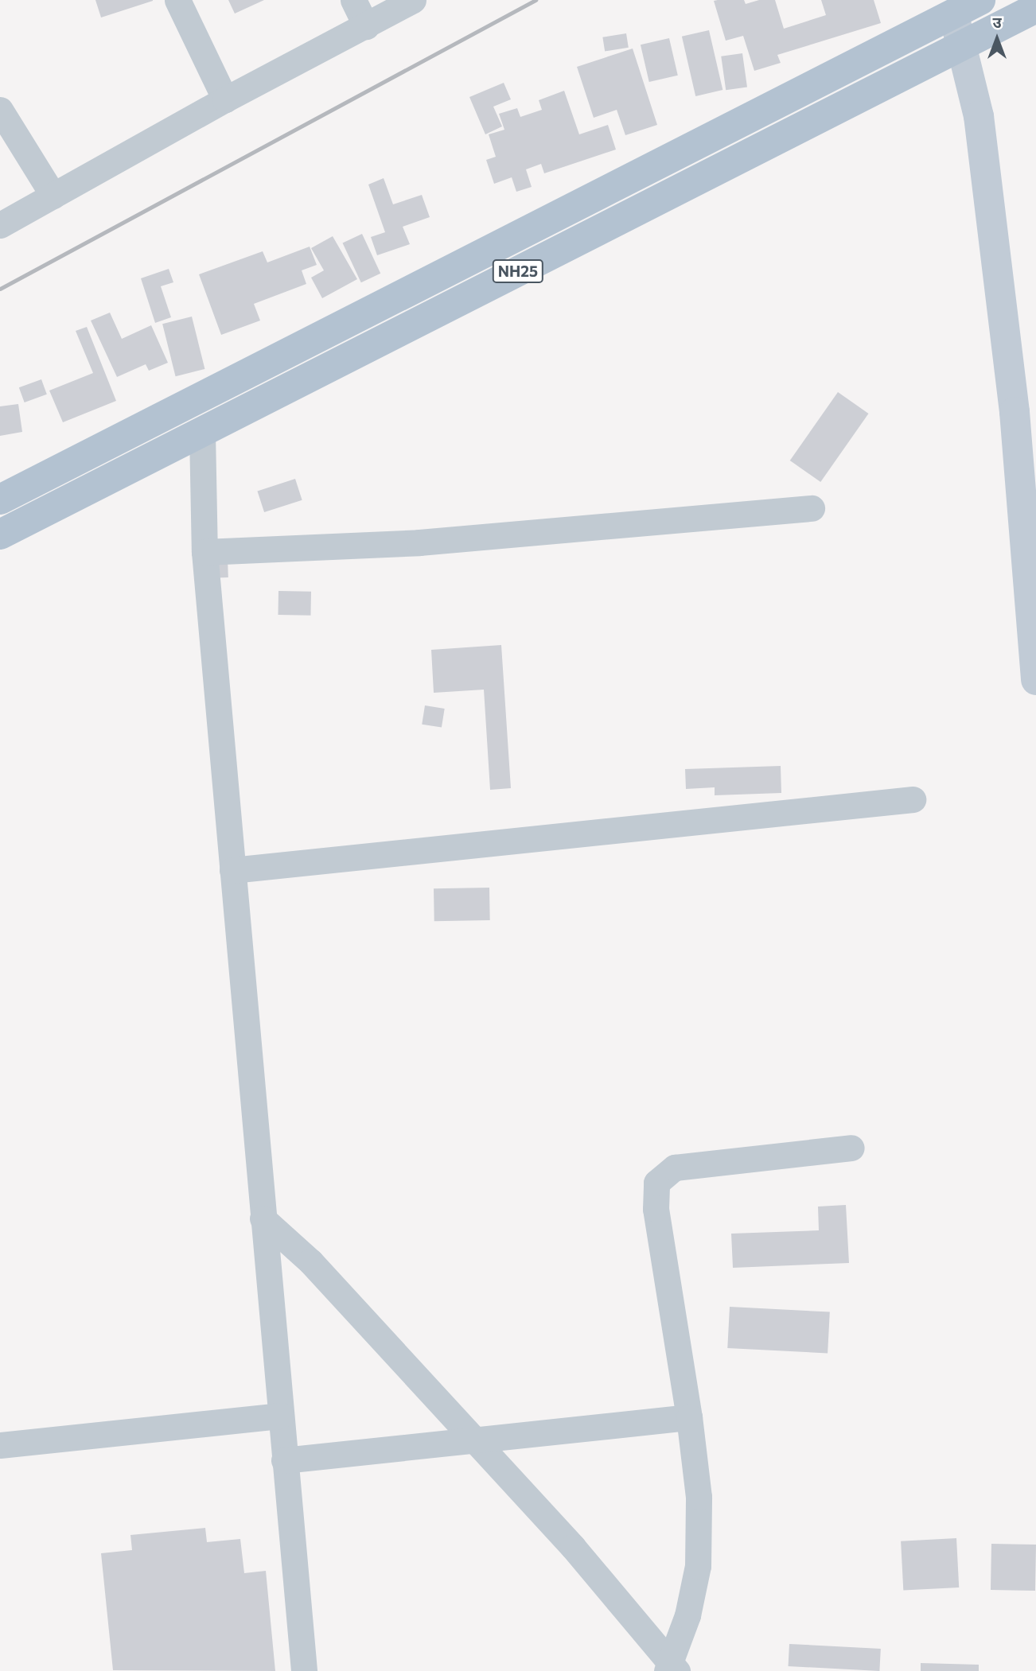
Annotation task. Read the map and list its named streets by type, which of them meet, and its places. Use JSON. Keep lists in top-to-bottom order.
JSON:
{
  "streets": {
    "main road": ["NH25"]
  },
  "north": "top"
}
